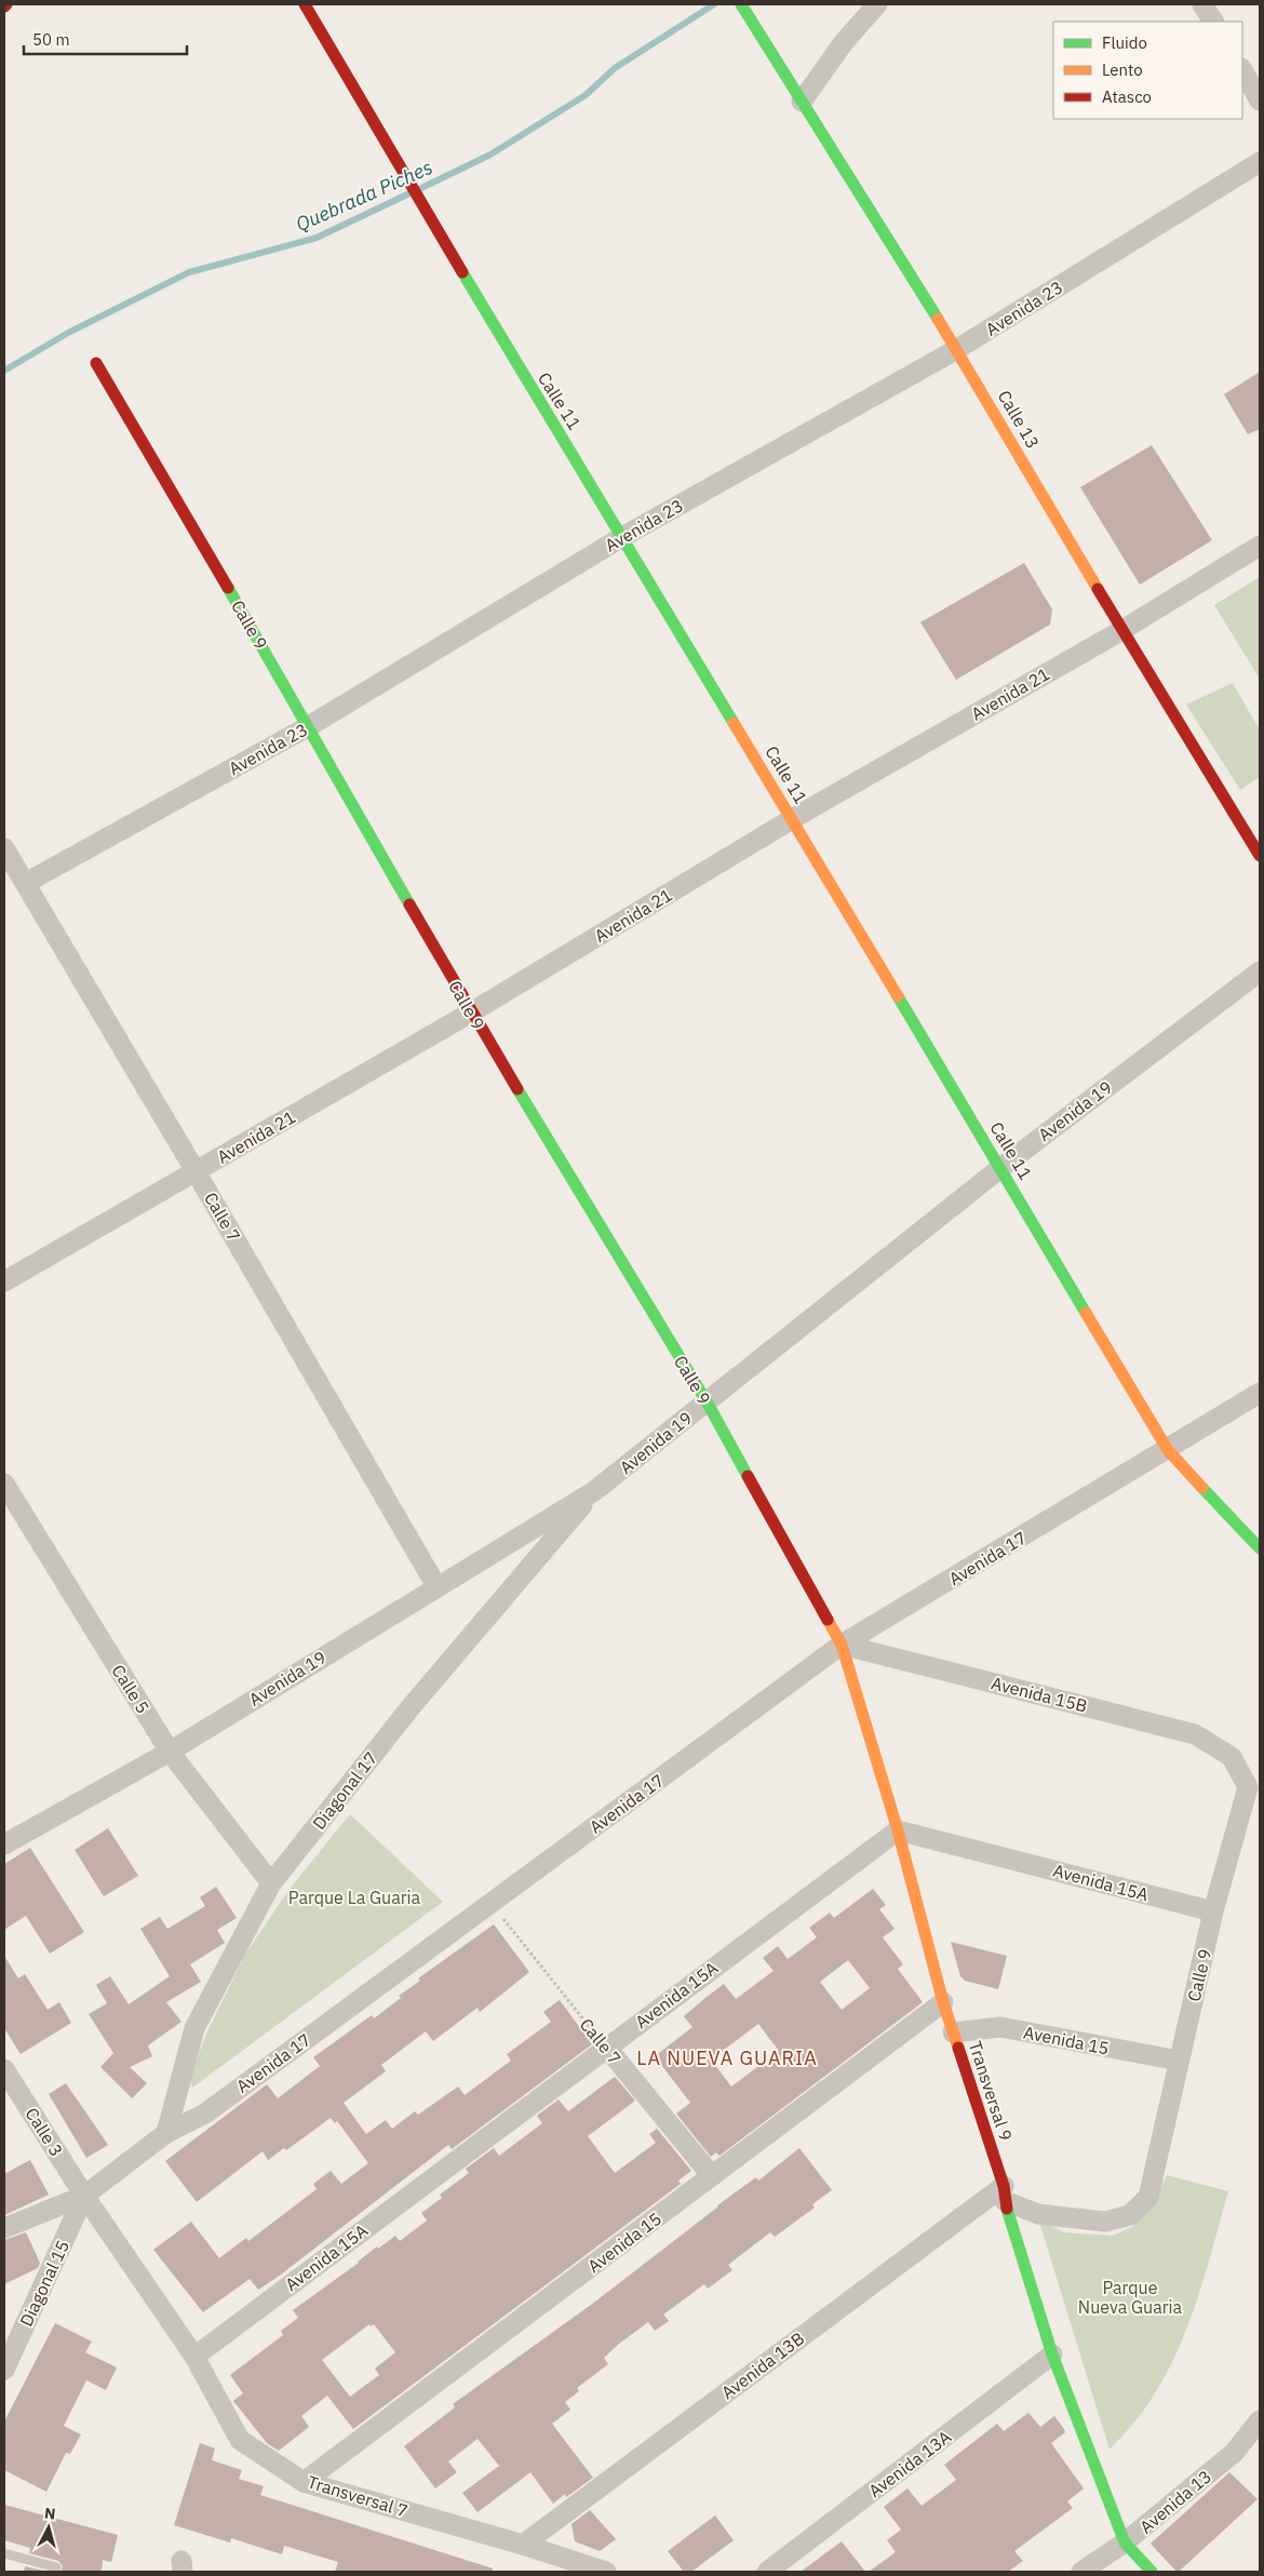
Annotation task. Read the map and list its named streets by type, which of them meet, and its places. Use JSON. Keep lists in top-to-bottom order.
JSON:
{
  "streets": {
    "street": [
      "Avenida 23",
      "Calle 11",
      "Calle 13",
      "Calle 9",
      "Avenida 21",
      "Avenida 19",
      "Calle 7",
      "Avenida 17",
      "Calle 5",
      "Avenida 15B",
      "Diagonal 17",
      "Avenida 15A",
      "Avenida 15",
      "Transversal 9",
      "Calle 3",
      "Diagonal 15",
      "Avenida 13B",
      "Avenida 13A",
      "Transversal 7",
      "Avenida 13"
    ]
  },
  "crossings": [
    ["Avenida 23", "Calle 11"],
    ["Avenida 23", "Calle 13"],
    ["Avenida 23", "Calle 9"],
    ["Avenida 23", "Calle 7"],
    ["Calle 11", "Avenida 21"],
    ["Calle 11", "Avenida 19"],
    ["Calle 11", "Avenida 17"],
    ["Calle 13", "Avenida 21"],
    ["Calle 9", "Avenida 21"],
    ["Calle 9", "Avenida 19"],
    ["Calle 9", "Avenida 17"],
    ["Calle 9", "Avenida 15B"],
    ["Calle 9", "Avenida 15A"],
    ["Calle 9", "Avenida 15"],
    ["Calle 9", "Transversal 9"],
    ["Calle 9", "Avenida 13B"],
    ["Avenida 21", "Calle 7"],
    ["Avenida 19", "Calle 7"],
    ["Avenida 19", "Calle 5"],
    ["Avenida 19", "Diagonal 17"],
    ["Calle 7", "Avenida 17"],
    ["Calle 7", "Avenida 15A"],
    ["Calle 7", "Avenida 15"],
    ["Avenida 17", "Avenida 15B"],
    ["Avenida 17", "Diagonal 17"],
    ["Avenida 17", "Transversal 9"],
    ["Avenida 17", "Calle 3"],
    ["Avenida 17", "Diagonal 15"],
    ["Avenida 17", "Transversal 7"],
    ["Calle 5", "Diagonal 17"],
    ["Avenida 15B", "Transversal 9"],
    ["Avenida 15A", "Transversal 9"],
    ["Avenida 15A", "Transversal 7"],
    ["Avenida 15", "Transversal 9"],
    ["Avenida 15", "Transversal 7"],
    ["Transversal 9", "Avenida 13B"],
    ["Transversal 9", "Avenida 13A"],
    ["Transversal 9", "Avenida 13"],
    ["Calle 3", "Diagonal 15"],
    ["Calle 3", "Transversal 7"],
    ["Diagonal 15", "Transversal 7"],
    ["Avenida 13B", "Transversal 7"]
  ],
  "districts": ["LA NUEVA GUARIA"],
  "water": ["Quebrada Piches"],
  "parks": ["Parque La Guaria", "Parque Nueva Guaria"],
  "legend": ["Fluido", "Lento", "Atasco"],
  "scale_bar": "50 m",
  "north": "top"
}
